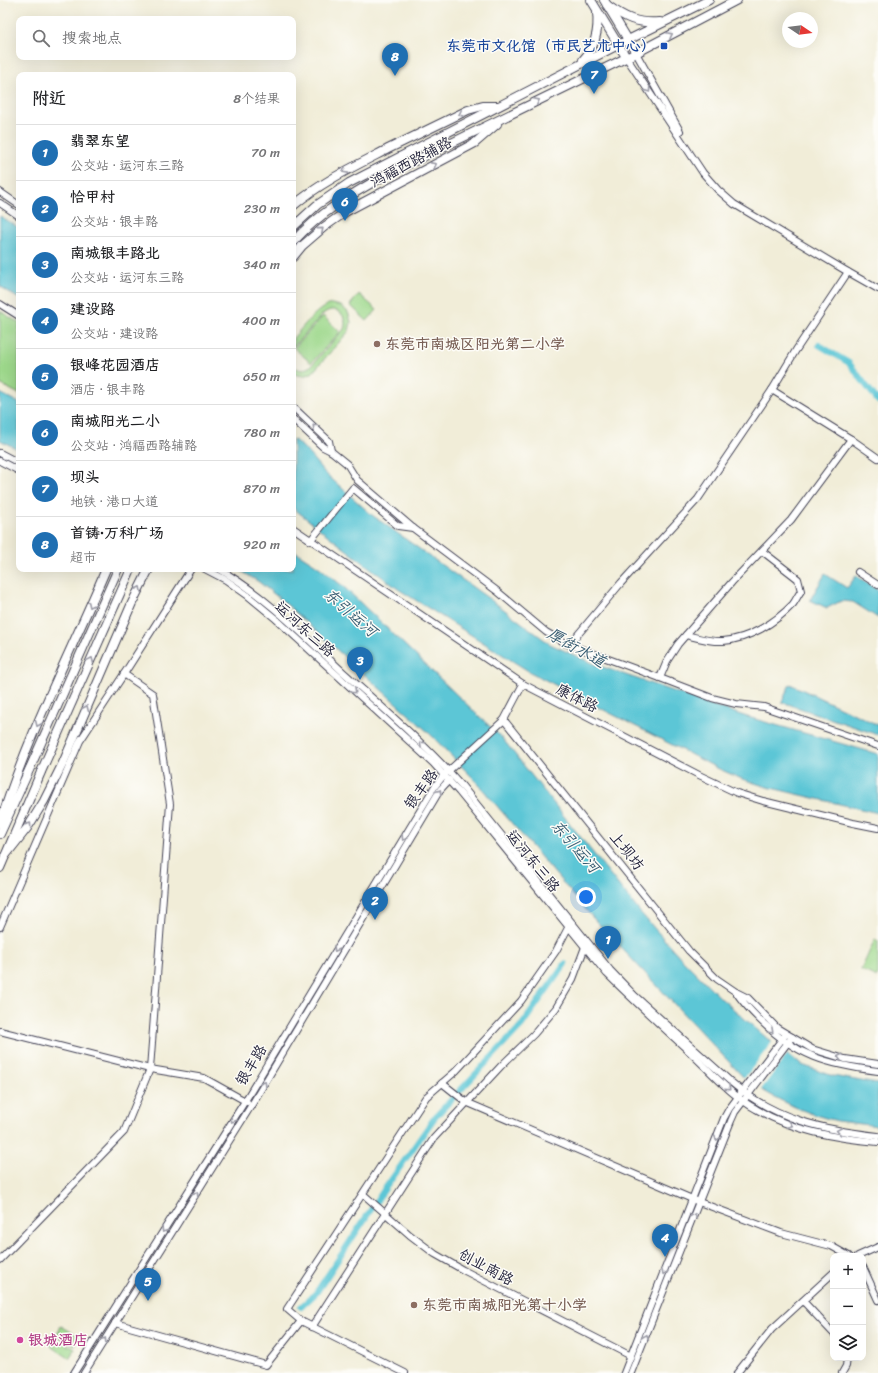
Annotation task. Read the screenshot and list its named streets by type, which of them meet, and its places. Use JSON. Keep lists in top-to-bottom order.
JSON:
{
  "streets": {
    "main road": ["鸿福西路辅路"],
    "street": [
      "运河东三路",
      "康体路",
      "银丰路",
      "上坝坊",
      "创业南路"
    ]
  },
  "crossings": [
    ["运河东三路", "银丰路"]
  ],
  "water": ["东引运河", "厚街水道"],
  "places": {
    "transit": ["东莞市文化馆（市民艺术中心）"],
    "other": ["东莞市南城区阳光第二小学", "东莞市南城阳光第十小学", "银城酒店"]
  },
  "north": "right",
  "page": {
    "search": "搜索地点",
    "pins": [
      "8",
      "7",
      "6",
      "3",
      "2",
      "1",
      "4",
      "5"
    ],
    "heading": ["附近", "8个结果"],
    "list": [
      {
        "mark": "1",
        "name": "翡翠东望",
        "note": "公交站 · 运河东三路",
        "value": "70 m"
      },
      {
        "mark": "2",
        "name": "恰甲村",
        "note": "公交站 · 银丰路",
        "value": "230 m"
      },
      {
        "mark": "3",
        "name": "南城银丰路北",
        "note": "公交站 · 运河东三路",
        "value": "340 m"
      },
      {
        "mark": "4",
        "name": "建设路",
        "note": "公交站 · 建设路",
        "value": "400 m"
      },
      {
        "mark": "5",
        "name": "银峰花园酒店",
        "note": "酒店 · 银丰路",
        "value": "650 m"
      },
      {
        "mark": "6",
        "name": "南城阳光二小",
        "note": "公交站 · 鸿福西路辅路",
        "value": "780 m"
      },
      {
        "mark": "7",
        "name": "坝头",
        "note": "地铁 · 港口大道",
        "value": "870 m"
      },
      {
        "mark": "8",
        "name": "首铸·万科广场",
        "note": "超市",
        "value": "920 m"
      }
    ],
    "map_buttons": ["+", "−"]
  }
}
